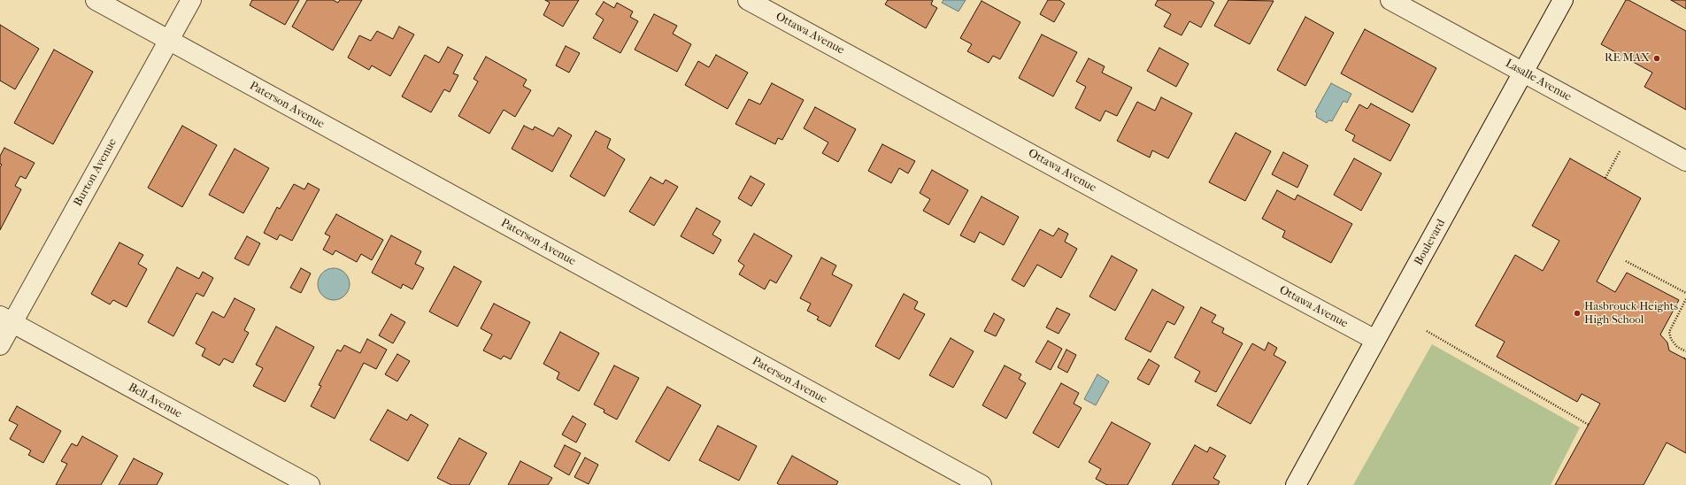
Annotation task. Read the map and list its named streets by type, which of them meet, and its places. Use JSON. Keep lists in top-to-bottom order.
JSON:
{
  "streets": {
    "street": [
      "Ottawa Avenue",
      "Lasalle Avenue",
      "Paterson Avenue",
      "Burton Avenue",
      "Boulevard",
      "Bell Avenue"
    ]
  },
  "crossings": [
    ["Ottawa Avenue", "Boulevard"],
    ["Lasalle Avenue", "Boulevard"],
    ["Paterson Avenue", "Burton Avenue"],
    ["Burton Avenue", "Bell Avenue"]
  ],
  "places": ["RE/MAX", "Hasbrouck Heights High School"]
}
